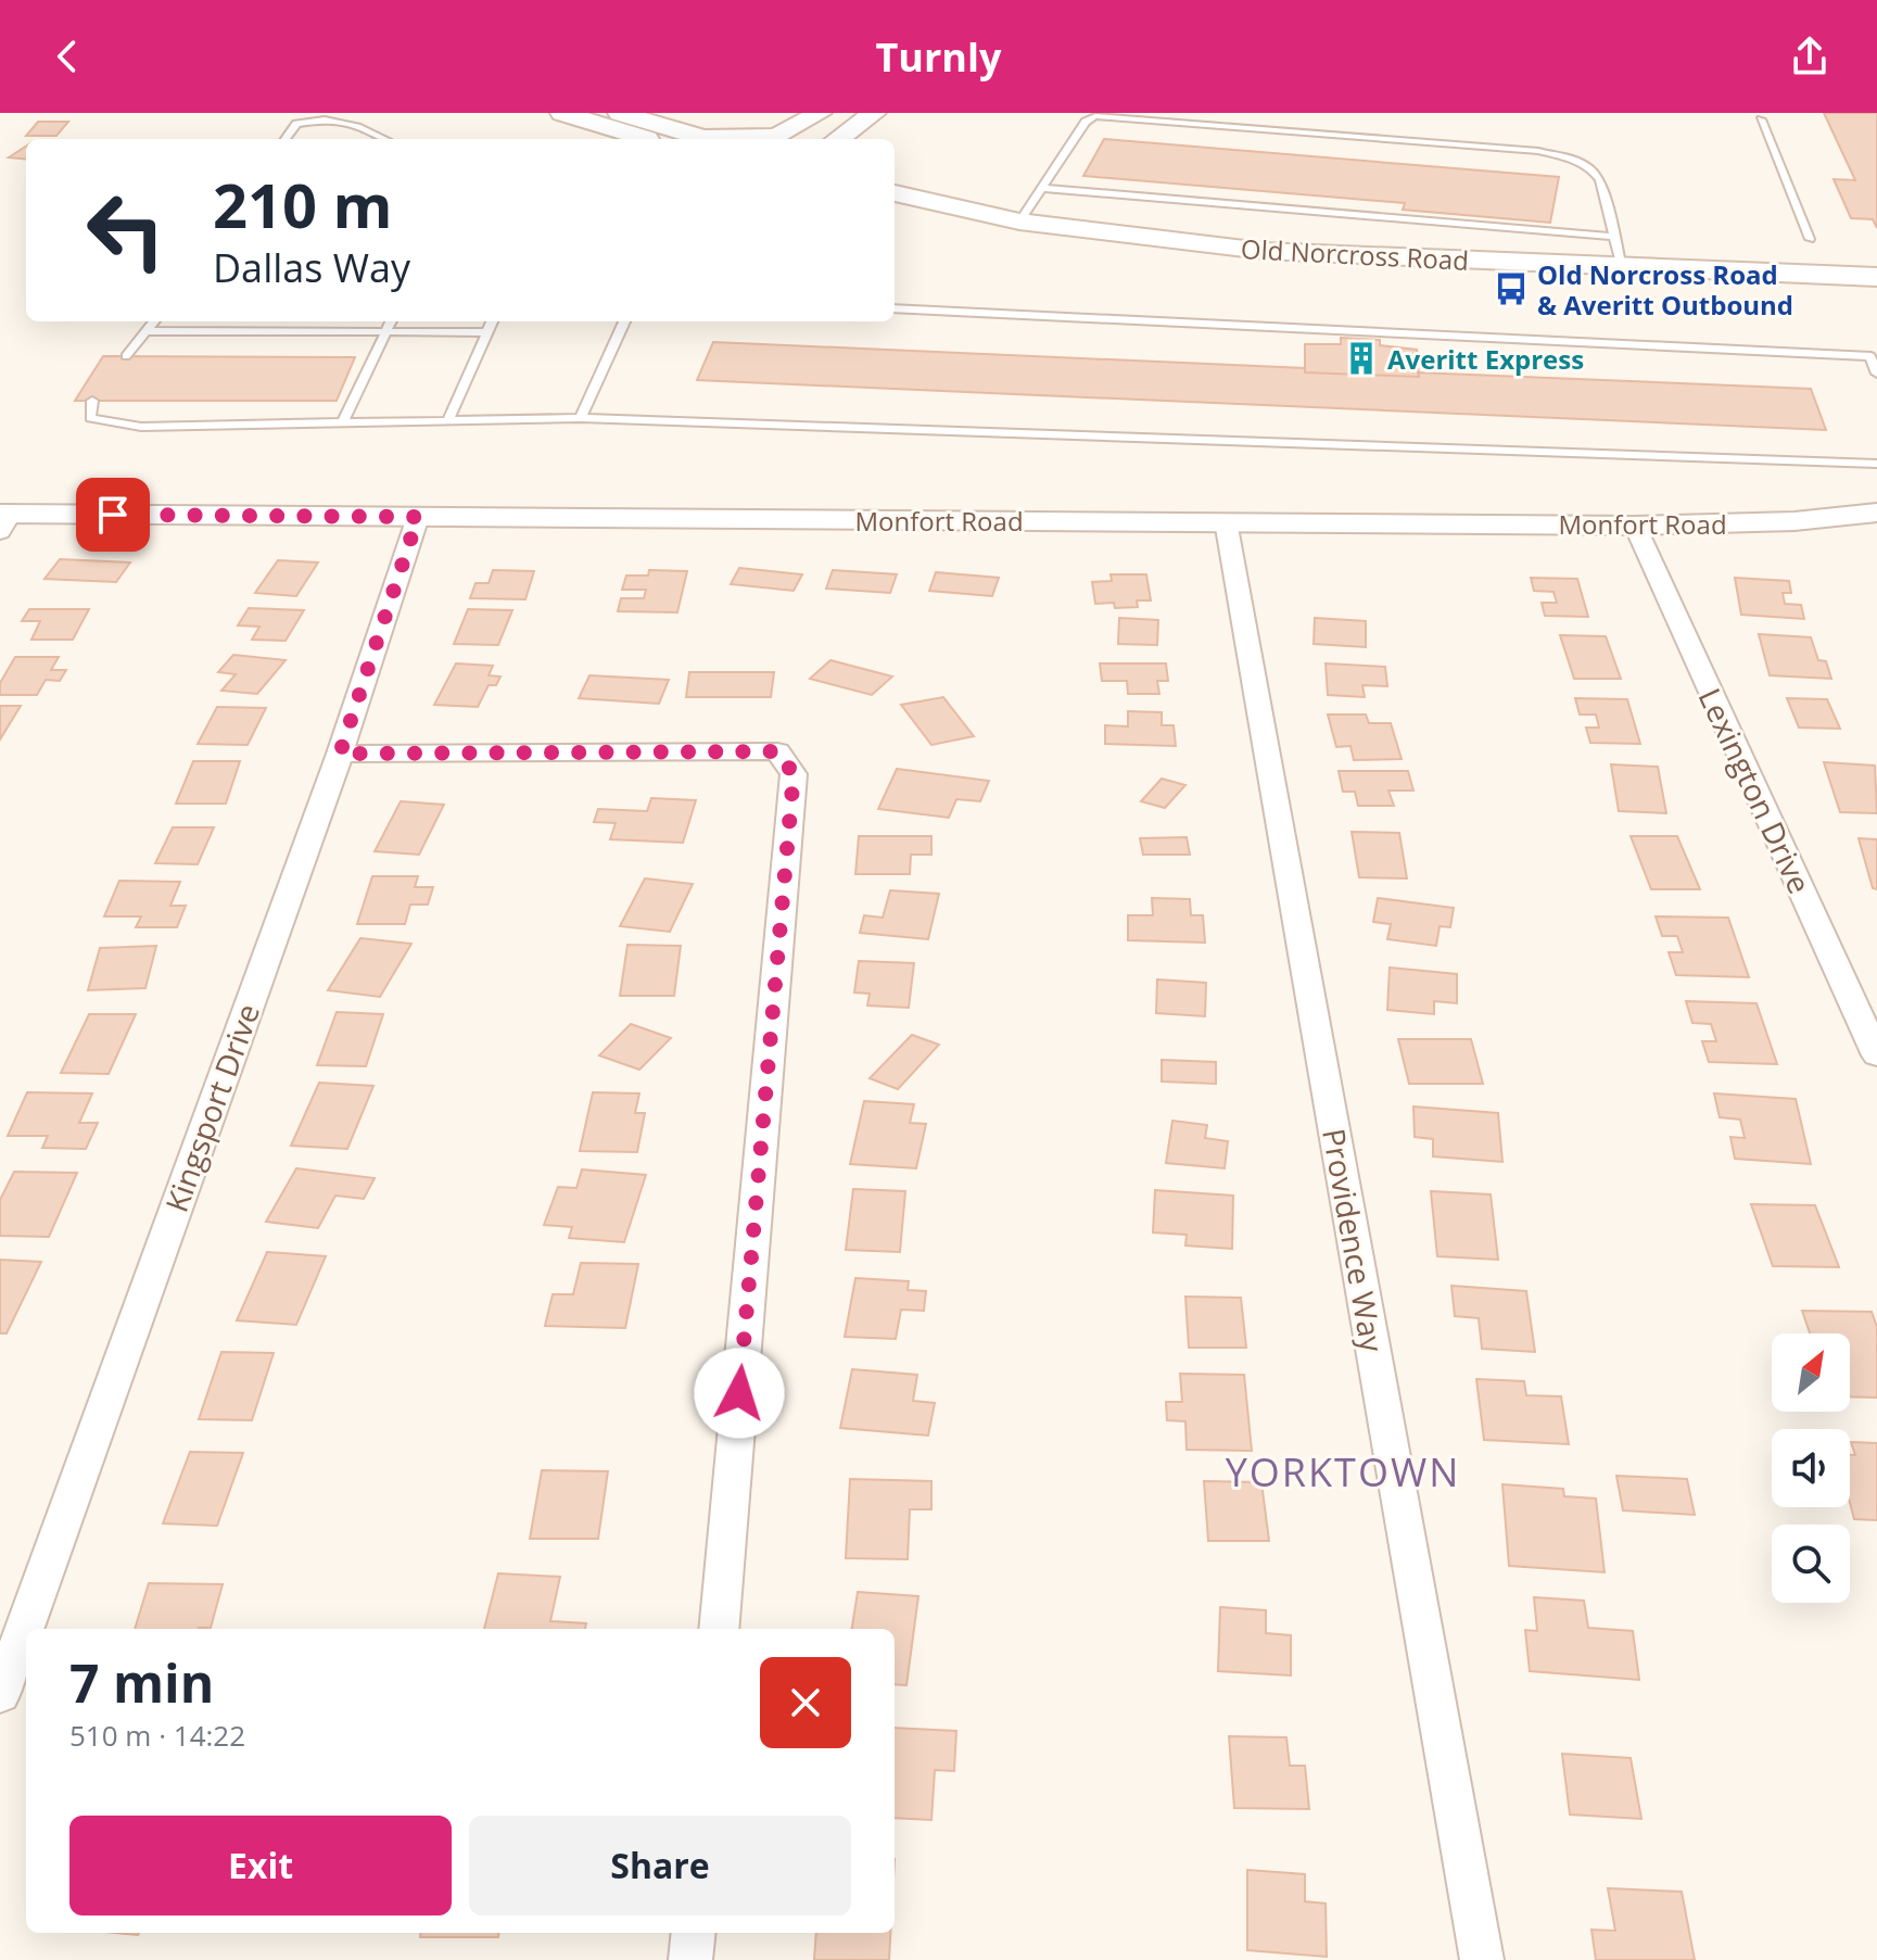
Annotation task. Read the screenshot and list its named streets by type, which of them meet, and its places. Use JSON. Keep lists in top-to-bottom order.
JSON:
{
  "streets": {
    "main road": ["Old Norcross Road"],
    "street": [
      "Monfort Road",
      "Lexington Drive",
      "Kingsport Drive",
      "Providence Way"
    ]
  },
  "crossings": [
    ["Monfort Road", "Lexington Drive"],
    ["Monfort Road", "Kingsport Drive"],
    ["Monfort Road", "Providence Way"]
  ],
  "districts": ["YORKTOWN"],
  "places": {
    "bus stop": ["Old Norcross Road & Averitt Outbound"],
    "building": ["Averitt Express"]
  },
  "north": "top right",
  "page": {
    "header": "Turnly",
    "turn": ["210 m", "Dallas Way"],
    "heading": ["7 min", "510 m · 14:22"],
    "buttons": ["Exit", "Share"]
  }
}
